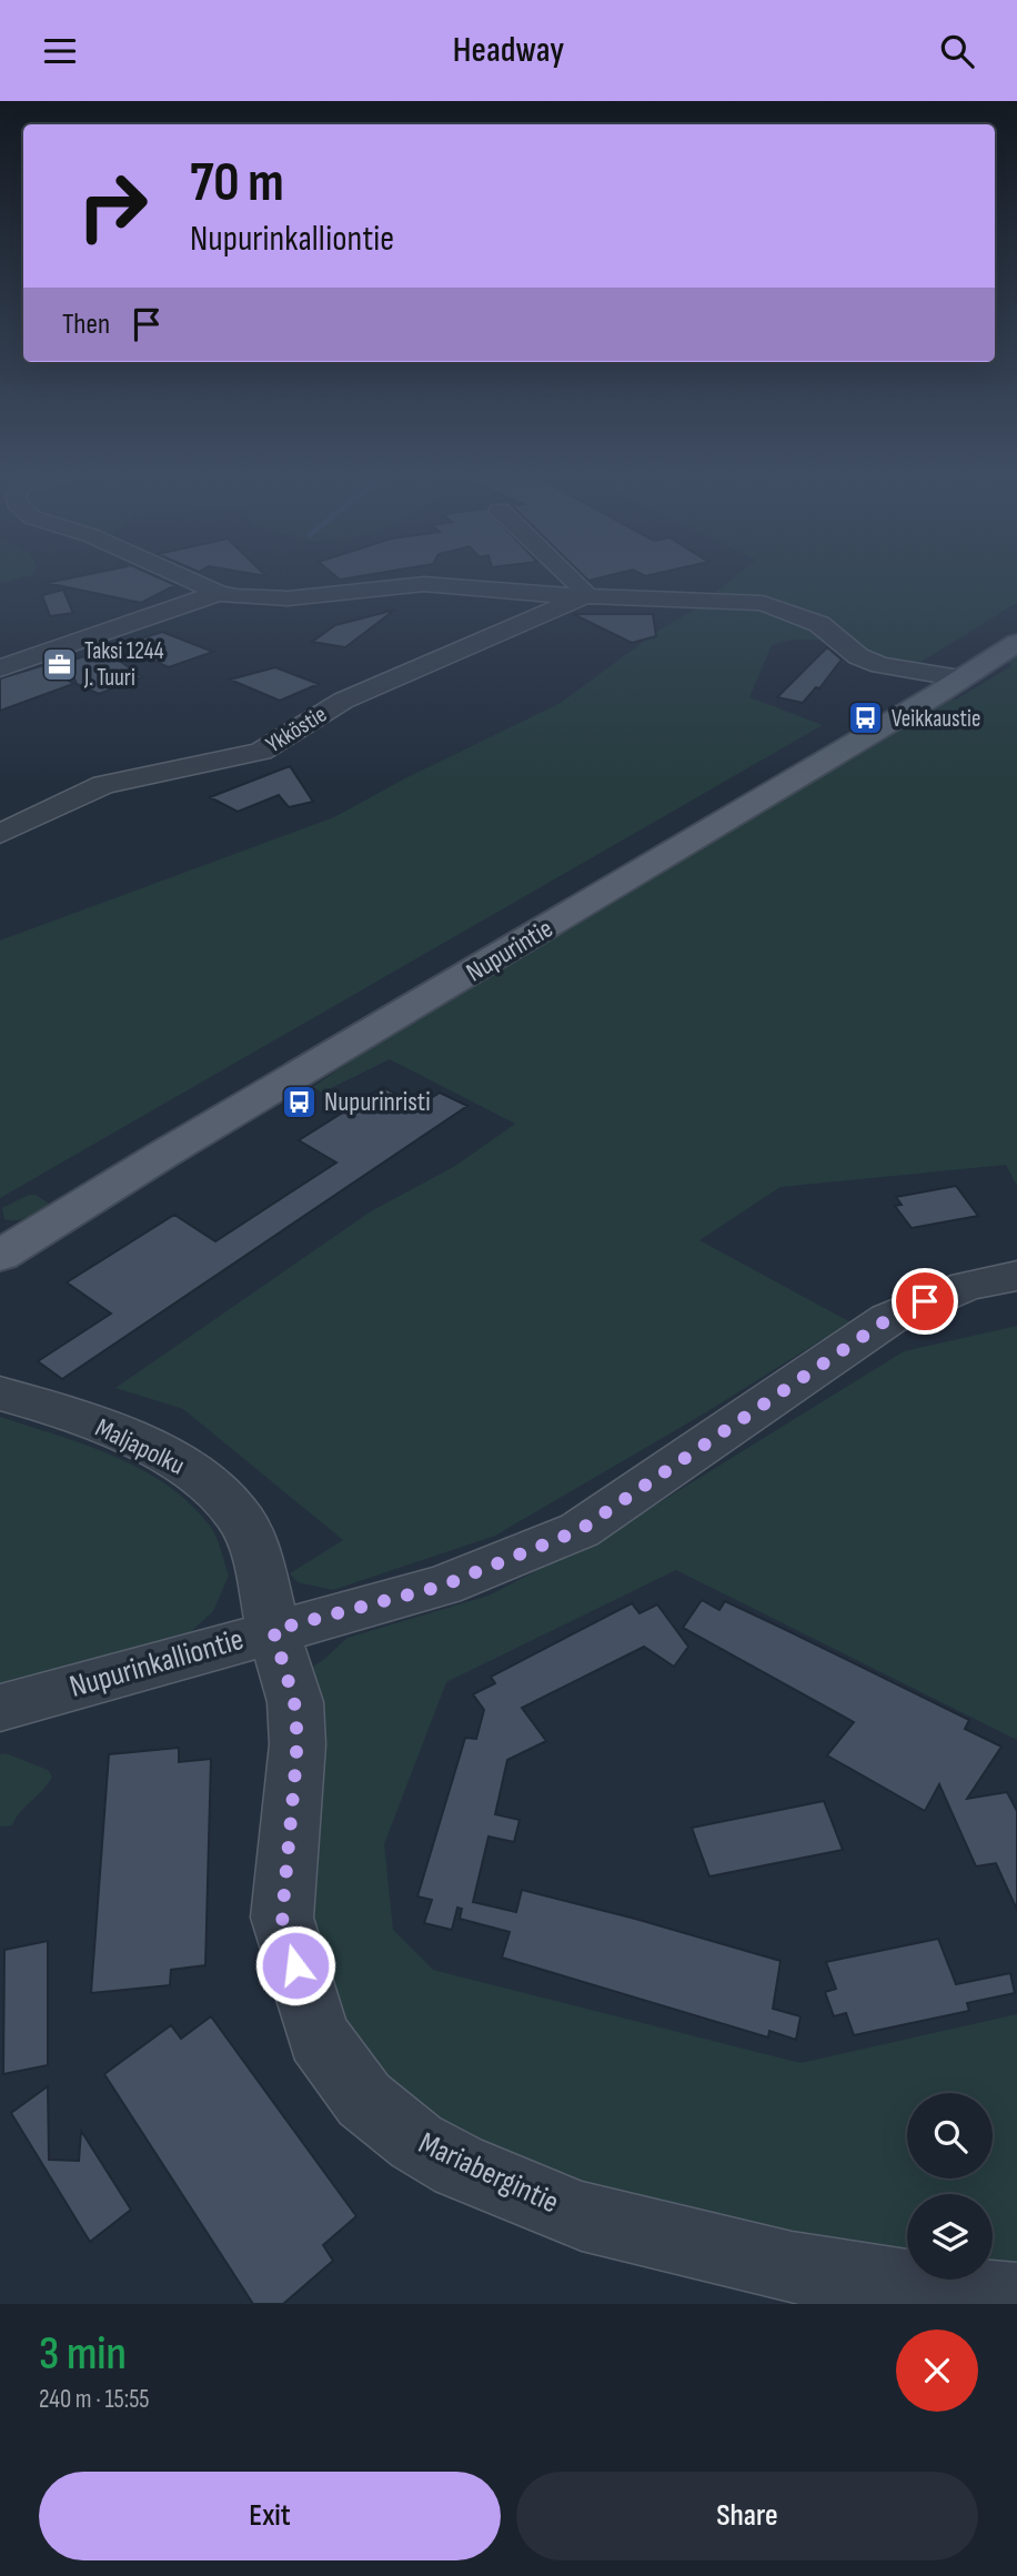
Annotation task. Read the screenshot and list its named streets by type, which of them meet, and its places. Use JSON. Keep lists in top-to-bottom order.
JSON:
{
  "streets": {
    "main road": ["Nupurintie"],
    "street": [
      "Ykköstie",
      "Maljapolku",
      "Nupurinkalliontie",
      "Mariabergintie"
    ]
  },
  "crossings": [
    ["Maljapolku", "Nupurinkalliontie"],
    ["Maljapolku", "Mariabergintie"],
    ["Nupurinkalliontie", "Mariabergintie"]
  ],
  "places": {
    "office": ["Taksi 1244 J. Tuuri"],
    "bus stop": ["Veikkaustie", "Nupurinristi"]
  },
  "page": {
    "header": "Headway",
    "turn": ["70 m", "Nupurinkalliontie"],
    "then": "Then",
    "heading": ["3 min", "240 m · 15:55"],
    "buttons": ["Exit", "Share"]
  }
}
